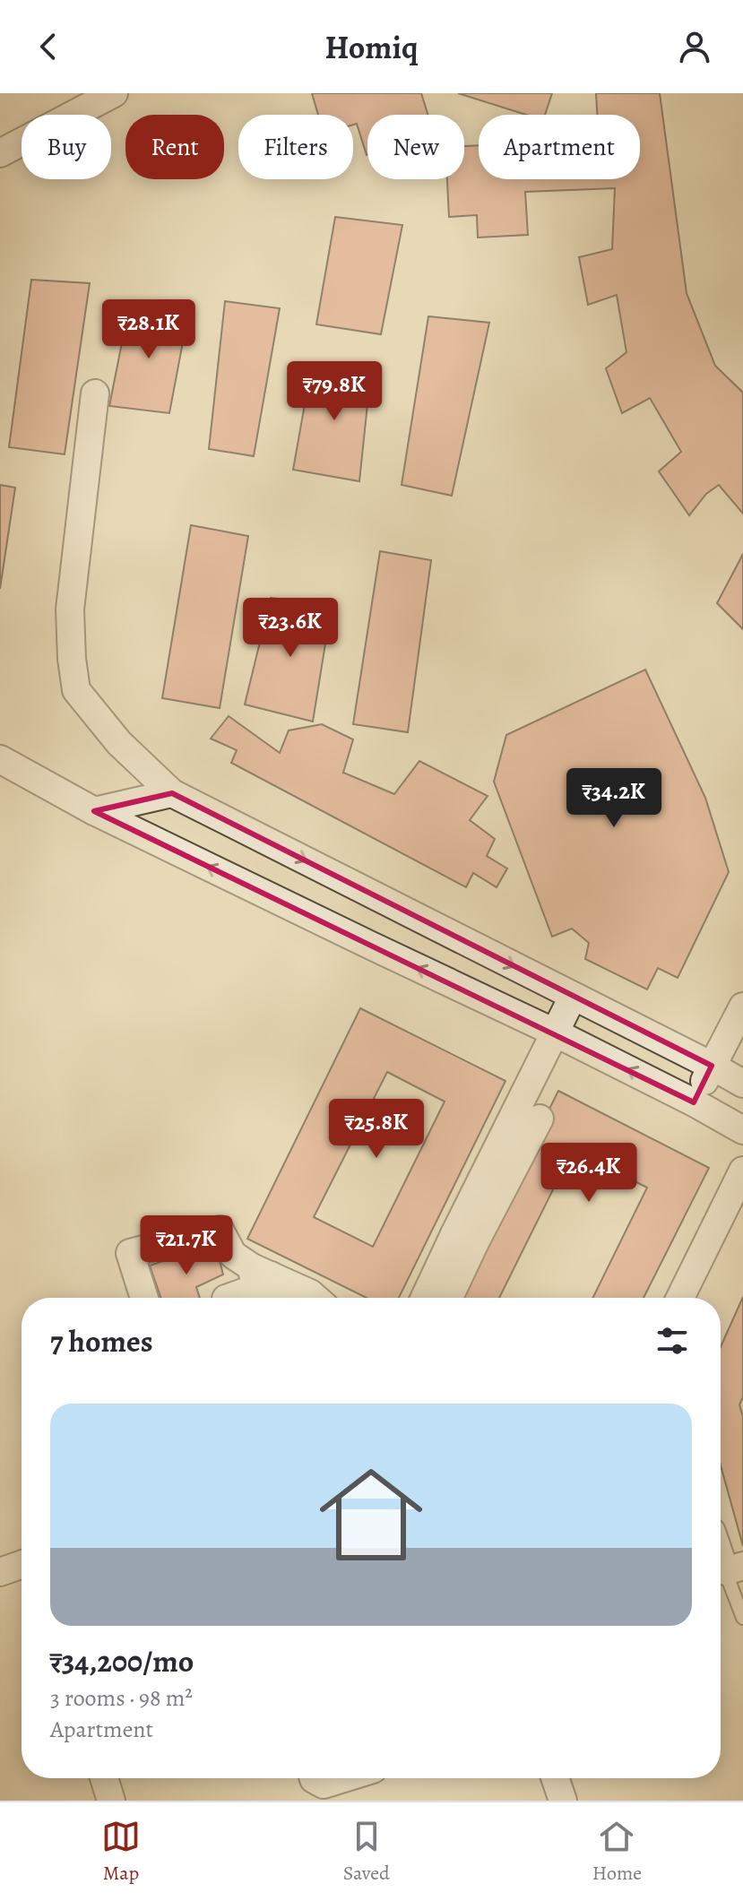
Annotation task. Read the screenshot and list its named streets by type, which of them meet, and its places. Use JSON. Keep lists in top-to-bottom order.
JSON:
{
  "page": {
    "header": "Homiq",
    "chip": [
      "Buy",
      "Rent",
      "Filters",
      "New",
      "Apartment"
    ],
    "price": [
      "₹28.1K",
      "₹79.8K",
      "₹23.6K",
      "₹34.2K",
      "₹25.8K",
      "₹26.4K",
      "₹21.7K"
    ],
    "heading": "7 homes",
    "list": [
      {
        "name": "₹34,200/mo",
        "note": "3 rooms · 98 m² · Apartment"
      }
    ],
    "tabs": ["Map", "Saved", "Home"]
  }
}
